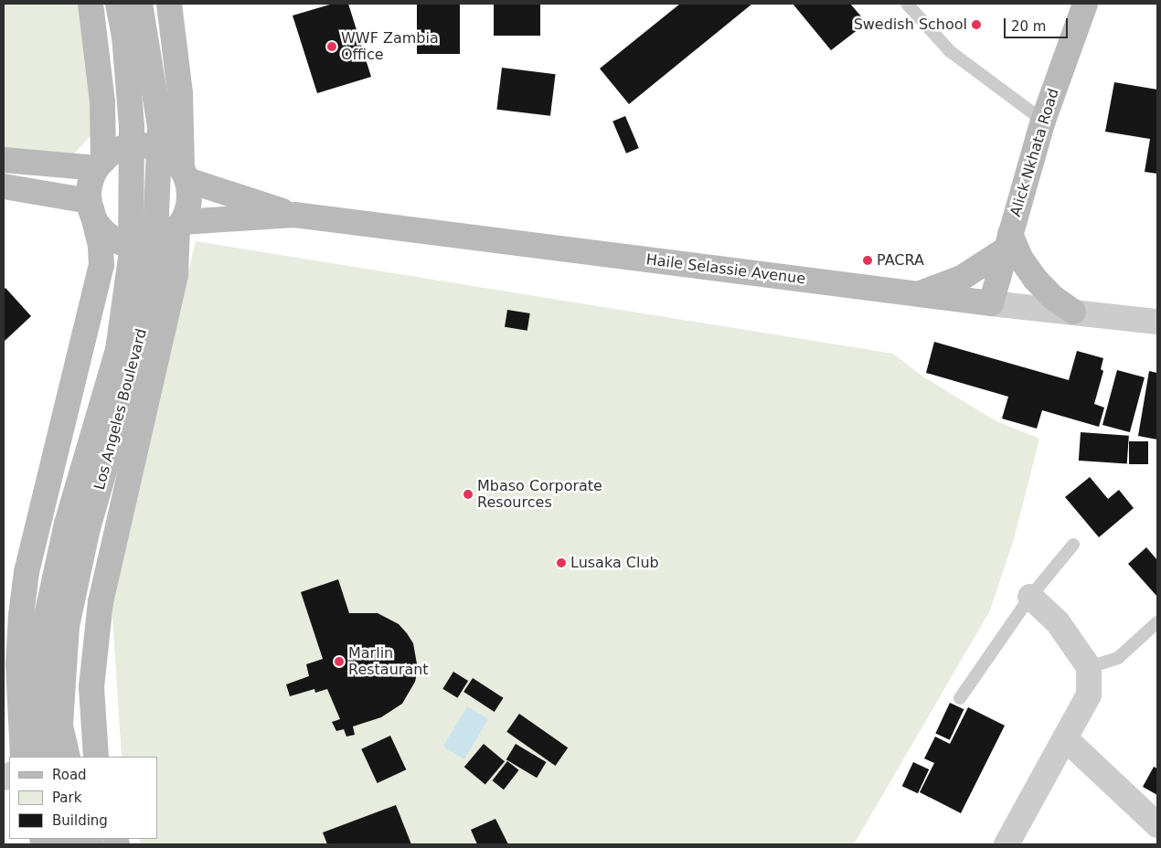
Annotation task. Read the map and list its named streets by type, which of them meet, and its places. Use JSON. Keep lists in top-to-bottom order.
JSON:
{
  "streets": {
    "main road": ["Alick Nkhata Road", "Haile Selassie Avenue", "Los Angeles Boulevard"]
  },
  "crossings": [
    ["Alick Nkhata Road", "Haile Selassie Avenue"],
    ["Haile Selassie Avenue", "Los Angeles Boulevard"]
  ],
  "places": [
    "Swedish School",
    "WWF Zambia Office",
    "PACRA",
    "Mbaso Corporate Resources",
    "Lusaka Club",
    "Marlin Restaurant"
  ],
  "legend": ["Road", "Park", "Building"],
  "scale_bar": "20 m"
}
